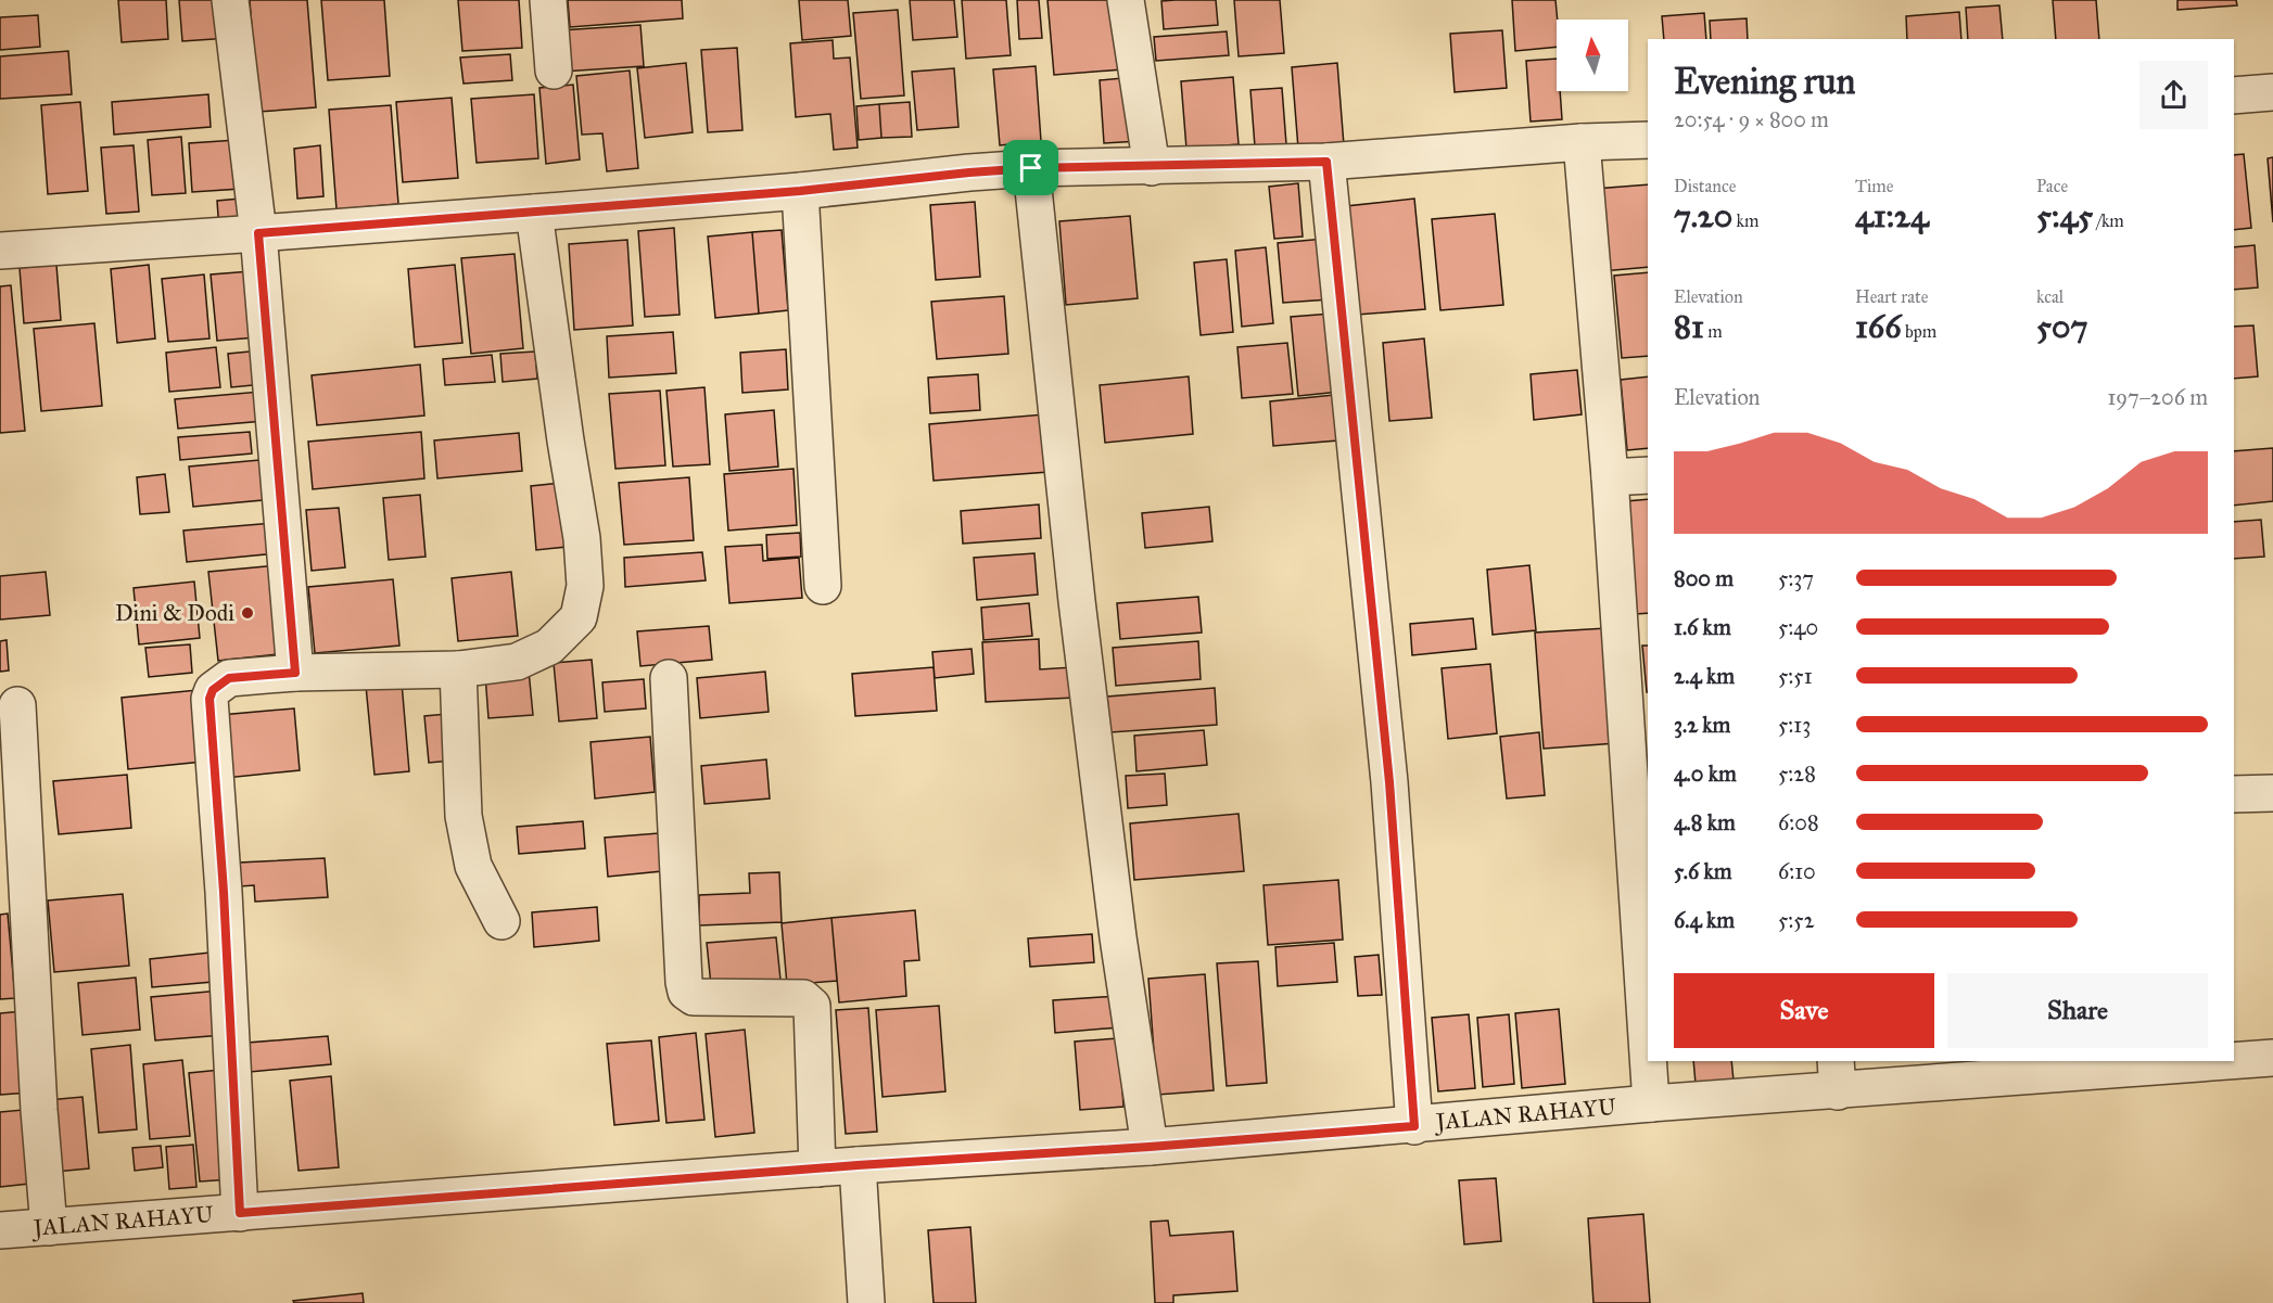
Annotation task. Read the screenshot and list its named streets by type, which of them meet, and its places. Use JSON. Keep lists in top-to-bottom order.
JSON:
{
  "streets": {
    "street": ["JALAN RAHAYU"]
  },
  "places": ["Dini & Dodi"],
  "north": "top",
  "page": {
    "heading": ["Evening run", "20:54 · 9 × 800 m"],
    "stats": [
      ["Distance", "7.20 km"],
      ["Time", "41:24"],
      ["Pace", "5:45 /km"],
      ["Elevation", "81 m"],
      ["Heart rate", "166 bpm"],
      ["kcal", "507"]
    ],
    "chart": ["Elevation", "197–206 m"],
    "list": [
      {
        "name": "800 m",
        "note": "5:37"
      },
      {
        "name": "1.6 km",
        "note": "5:40"
      },
      {
        "name": "2.4 km",
        "note": "5:51"
      },
      {
        "name": "3.2 km",
        "note": "5:13"
      },
      {
        "name": "4.0 km",
        "note": "5:28"
      },
      {
        "name": "4.8 km",
        "note": "6:08"
      },
      {
        "name": "5.6 km",
        "note": "6:10"
      },
      {
        "name": "6.4 km",
        "note": "5:52"
      }
    ],
    "buttons": ["Save", "Share"]
  }
}
